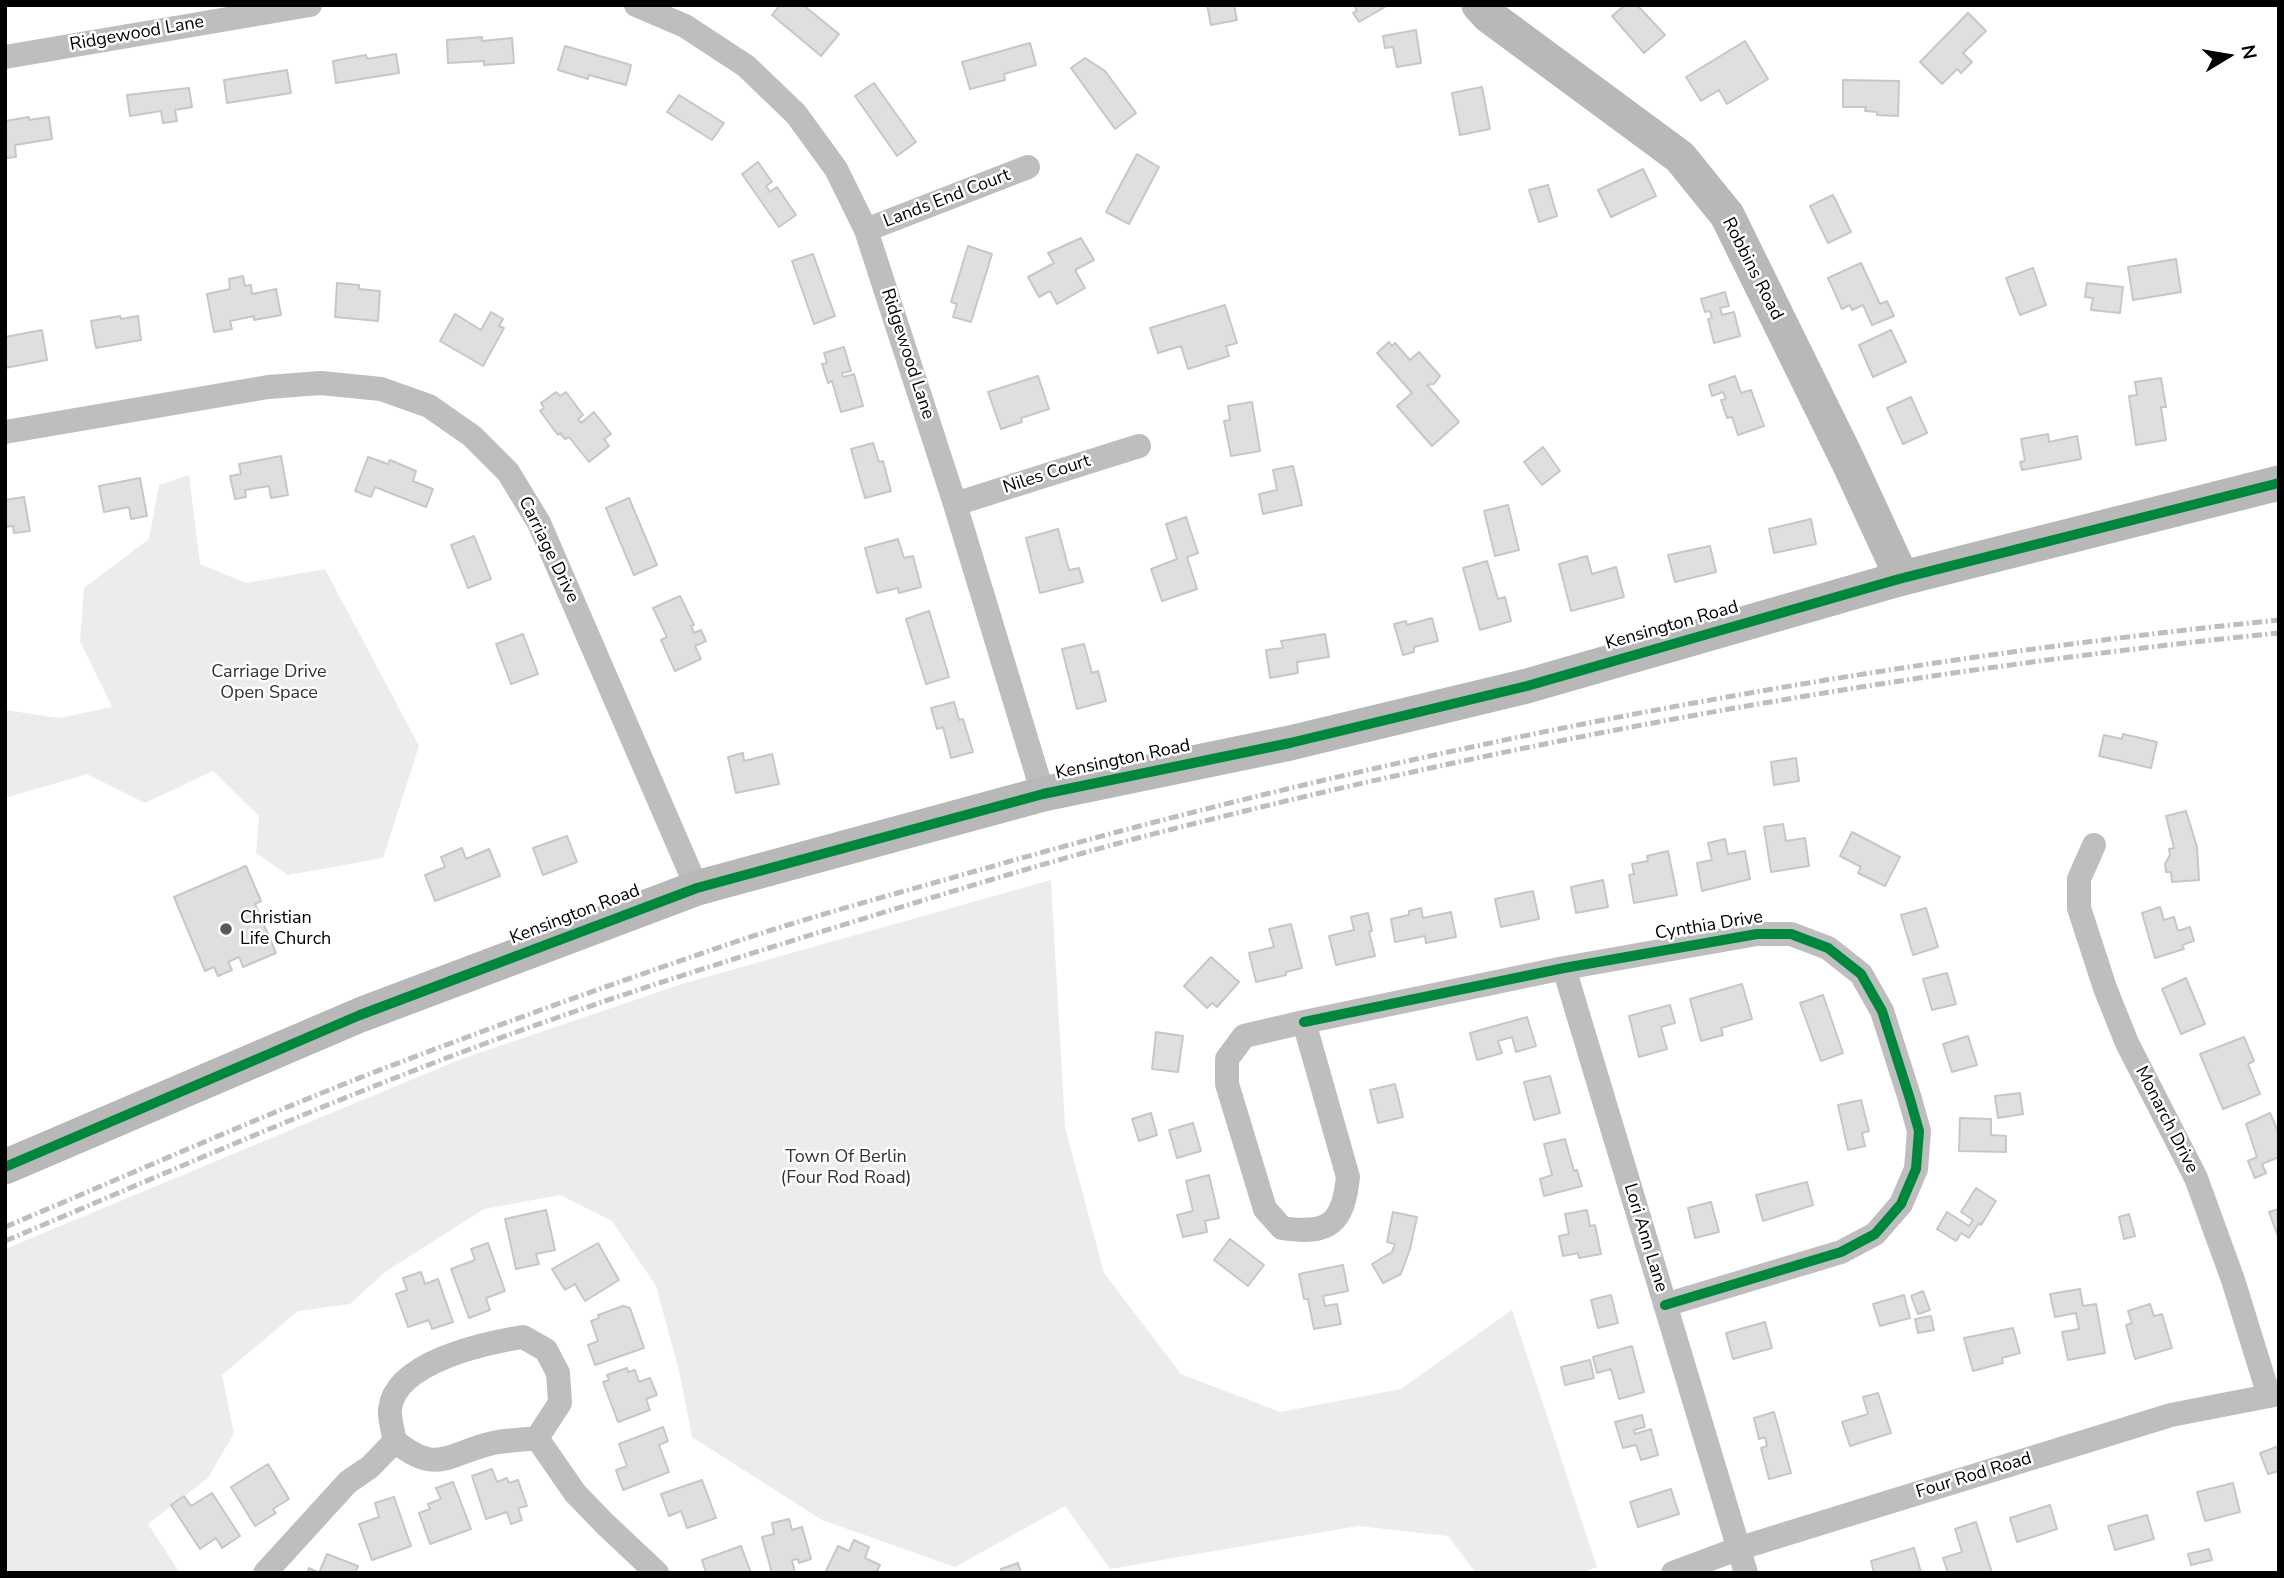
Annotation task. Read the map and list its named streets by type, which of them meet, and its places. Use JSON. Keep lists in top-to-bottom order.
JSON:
{
  "streets": {
    "street": [
      "Ridgewood Lane",
      "Lands End Court",
      "Robbins Road",
      "Niles Court",
      "Carriage Drive",
      "Kensington Road",
      "Cynthia Drive",
      "Monarch Drive",
      "Lori Ann Lane",
      "Four Rod Road"
    ]
  },
  "crossings": [
    ["Ridgewood Lane", "Lands End Court"],
    ["Ridgewood Lane", "Niles Court"],
    ["Ridgewood Lane", "Kensington Road"],
    ["Robbins Road", "Kensington Road"],
    ["Carriage Drive", "Kensington Road"],
    ["Cynthia Drive", "Lori Ann Lane"],
    ["Monarch Drive", "Four Rod Road"],
    ["Lori Ann Lane", "Four Rod Road"]
  ],
  "parks": ["Carriage Drive Open Space", "Town Of Berlin (Four Rod Road)"],
  "places": ["Christian Life Church"],
  "north": "right"
}
